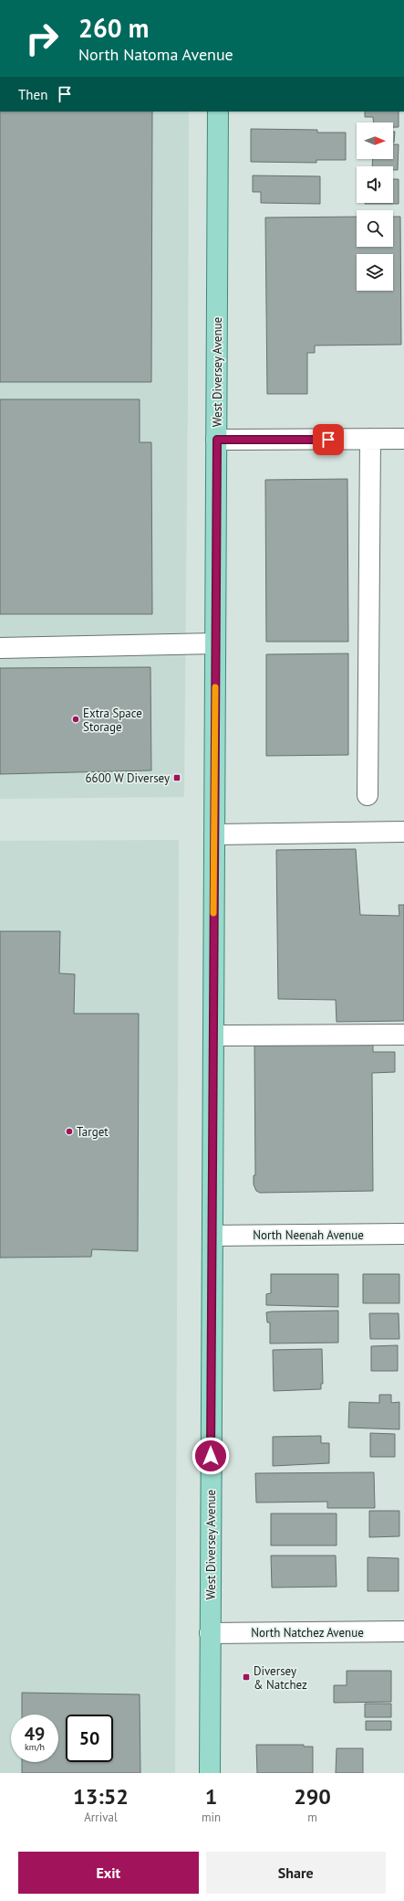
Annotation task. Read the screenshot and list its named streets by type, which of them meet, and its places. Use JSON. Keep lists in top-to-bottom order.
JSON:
{
  "streets": {
    "main road": ["West Diversey Avenue"],
    "street": ["North Neenah Avenue", "North Natchez Avenue"]
  },
  "crossings": [
    ["West Diversey Avenue", "North Neenah Avenue"],
    ["West Diversey Avenue", "North Natchez Avenue"]
  ],
  "places": {
    "other": ["Extra Space Storage", "Target"],
    "transit": ["6600 W Diversey", "Diversey & Natchez"]
  },
  "north": "right",
  "page": {
    "turn": ["260 m", "North Natoma Avenue"],
    "then": "Then",
    "speed": "49 km/h",
    "limit": "50",
    "eta": [
      "13:52",
      "Arrival",
      "1",
      "min",
      "290",
      "m"
    ],
    "buttons": ["Exit", "Share"]
  }
}
